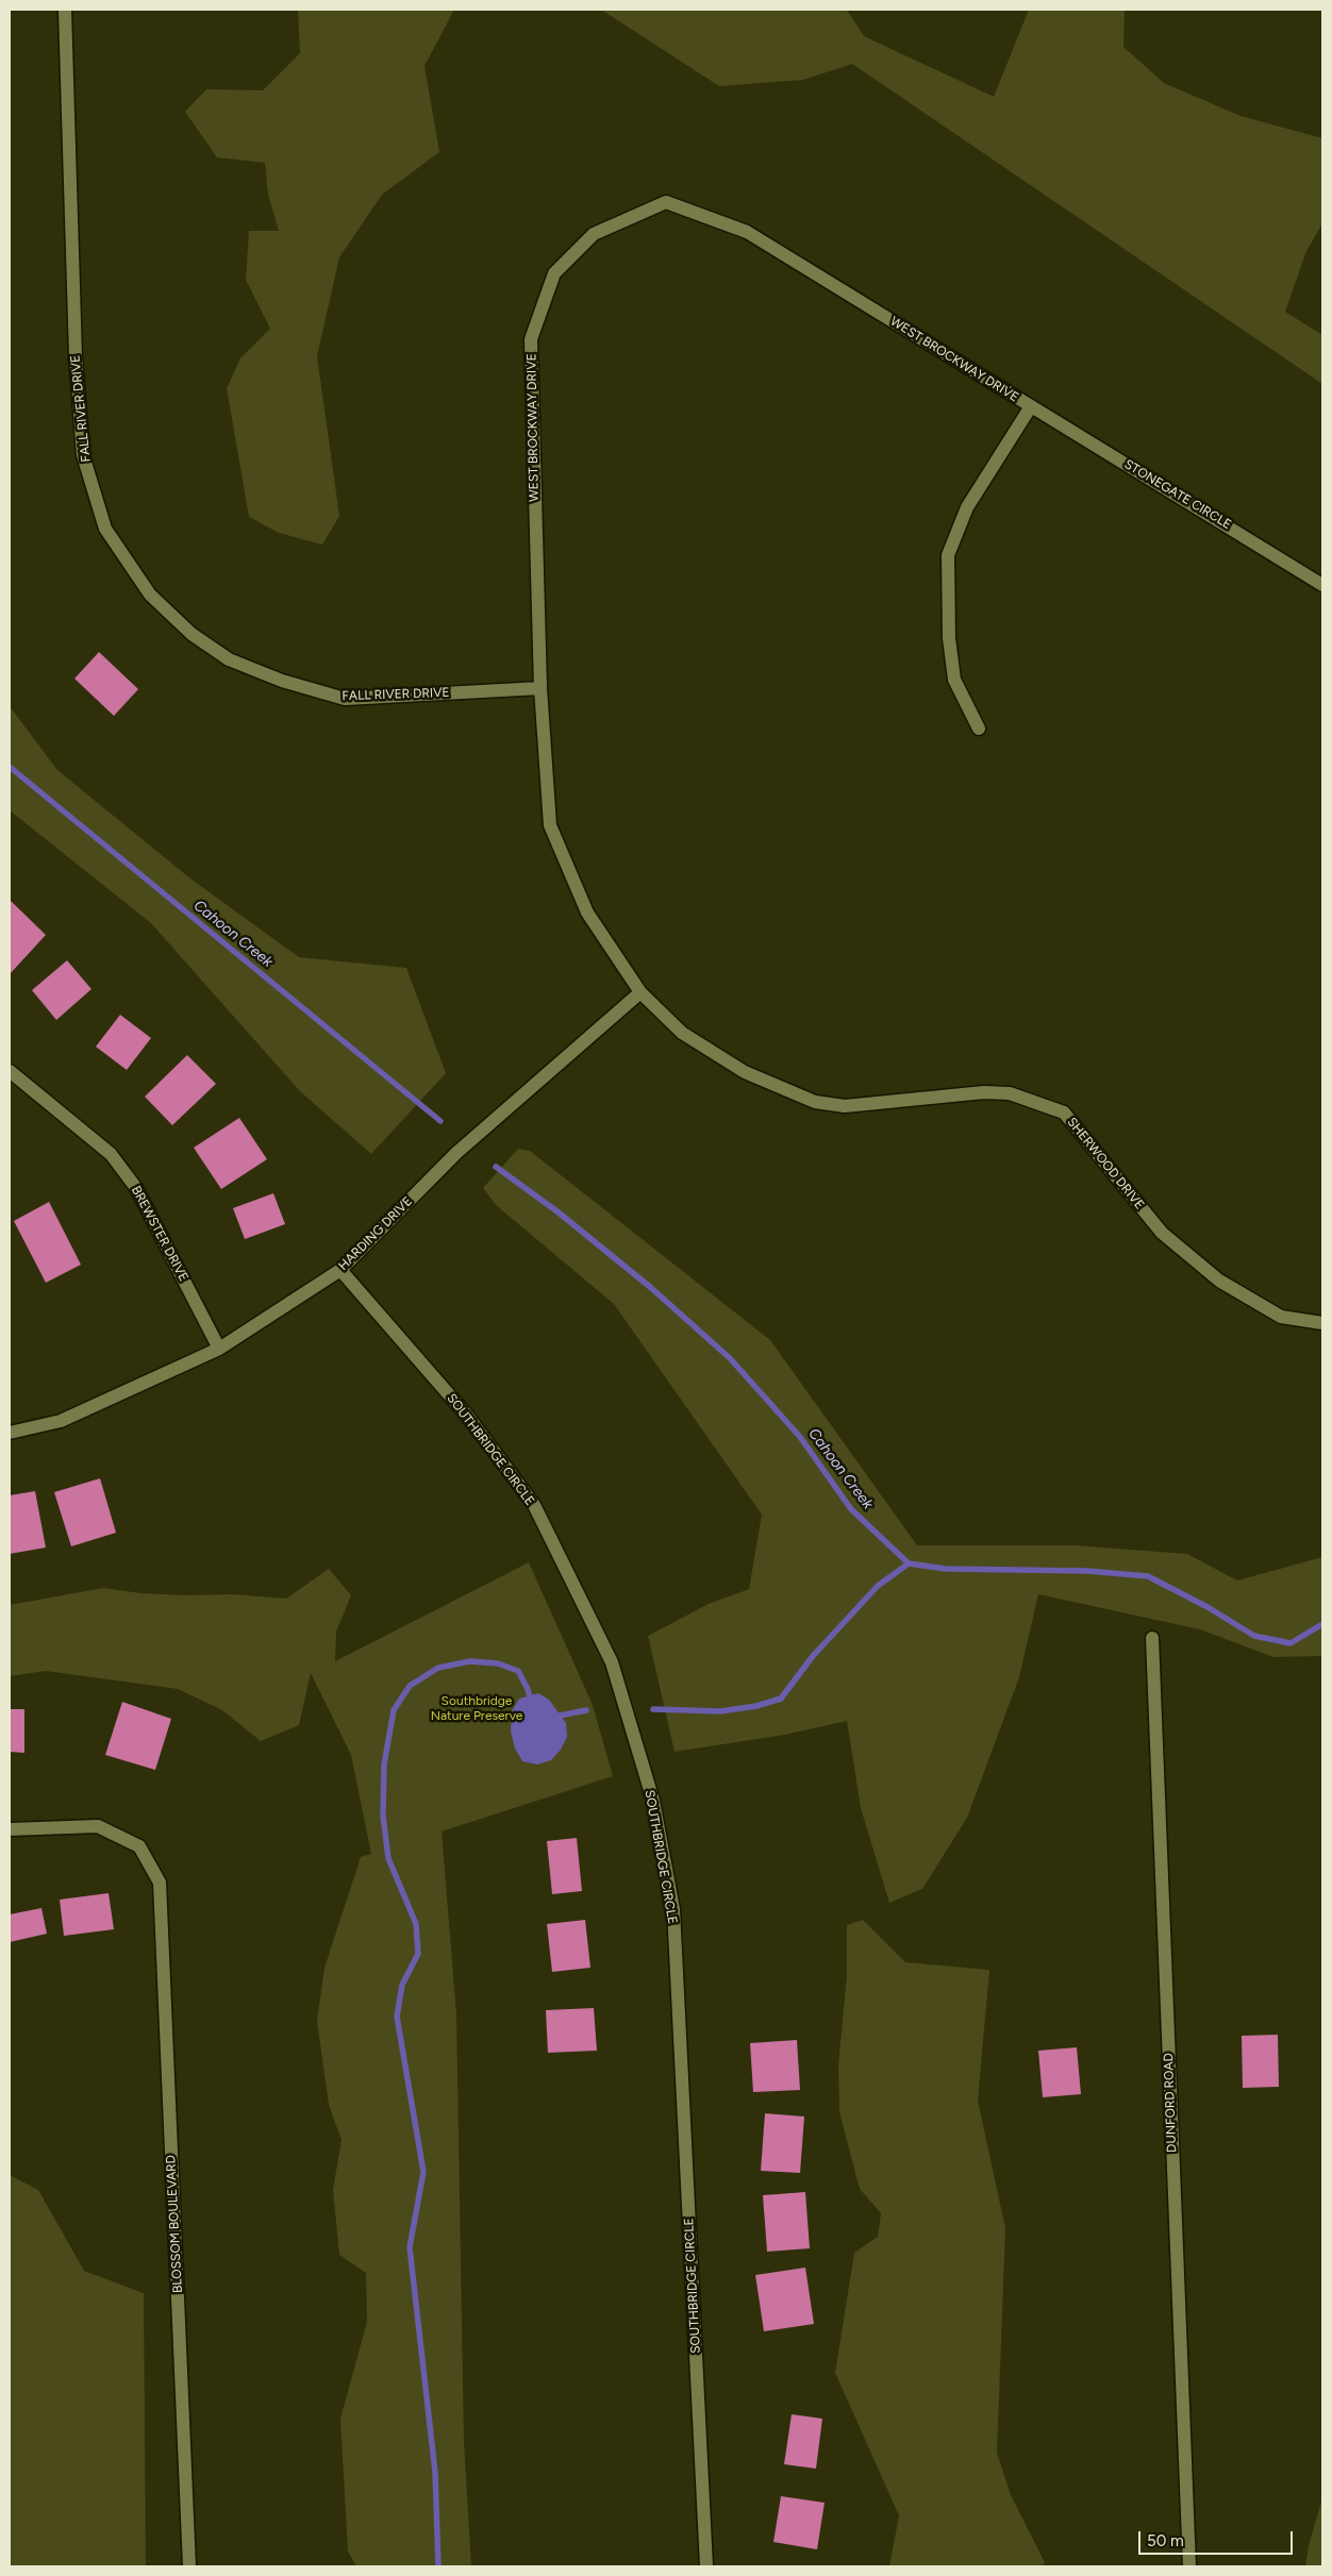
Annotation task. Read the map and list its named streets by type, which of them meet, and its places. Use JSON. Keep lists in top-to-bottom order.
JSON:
{
  "streets": {
    "street": [
      "WEST BROCKWAY DRIVE",
      "FALL RIVER DRIVE",
      "STONEGATE CIRCLE",
      "SHERWOOD DRIVE",
      "BREWSTER DRIVE",
      "HARDING DRIVE",
      "SOUTHBRIDGE CIRCLE",
      "DUNFORD ROAD",
      "BLOSSOM BOULEVARD"
    ]
  },
  "crossings": [
    ["WEST BROCKWAY DRIVE", "FALL RIVER DRIVE"],
    ["WEST BROCKWAY DRIVE", "STONEGATE CIRCLE"],
    ["WEST BROCKWAY DRIVE", "SHERWOOD DRIVE"],
    ["WEST BROCKWAY DRIVE", "HARDING DRIVE"],
    ["BREWSTER DRIVE", "HARDING DRIVE"],
    ["HARDING DRIVE", "SOUTHBRIDGE CIRCLE"]
  ],
  "water": ["Cahoon Creek"],
  "parks": ["Southbridge Nature Preserve"],
  "scale_bar": "50 m"
}
